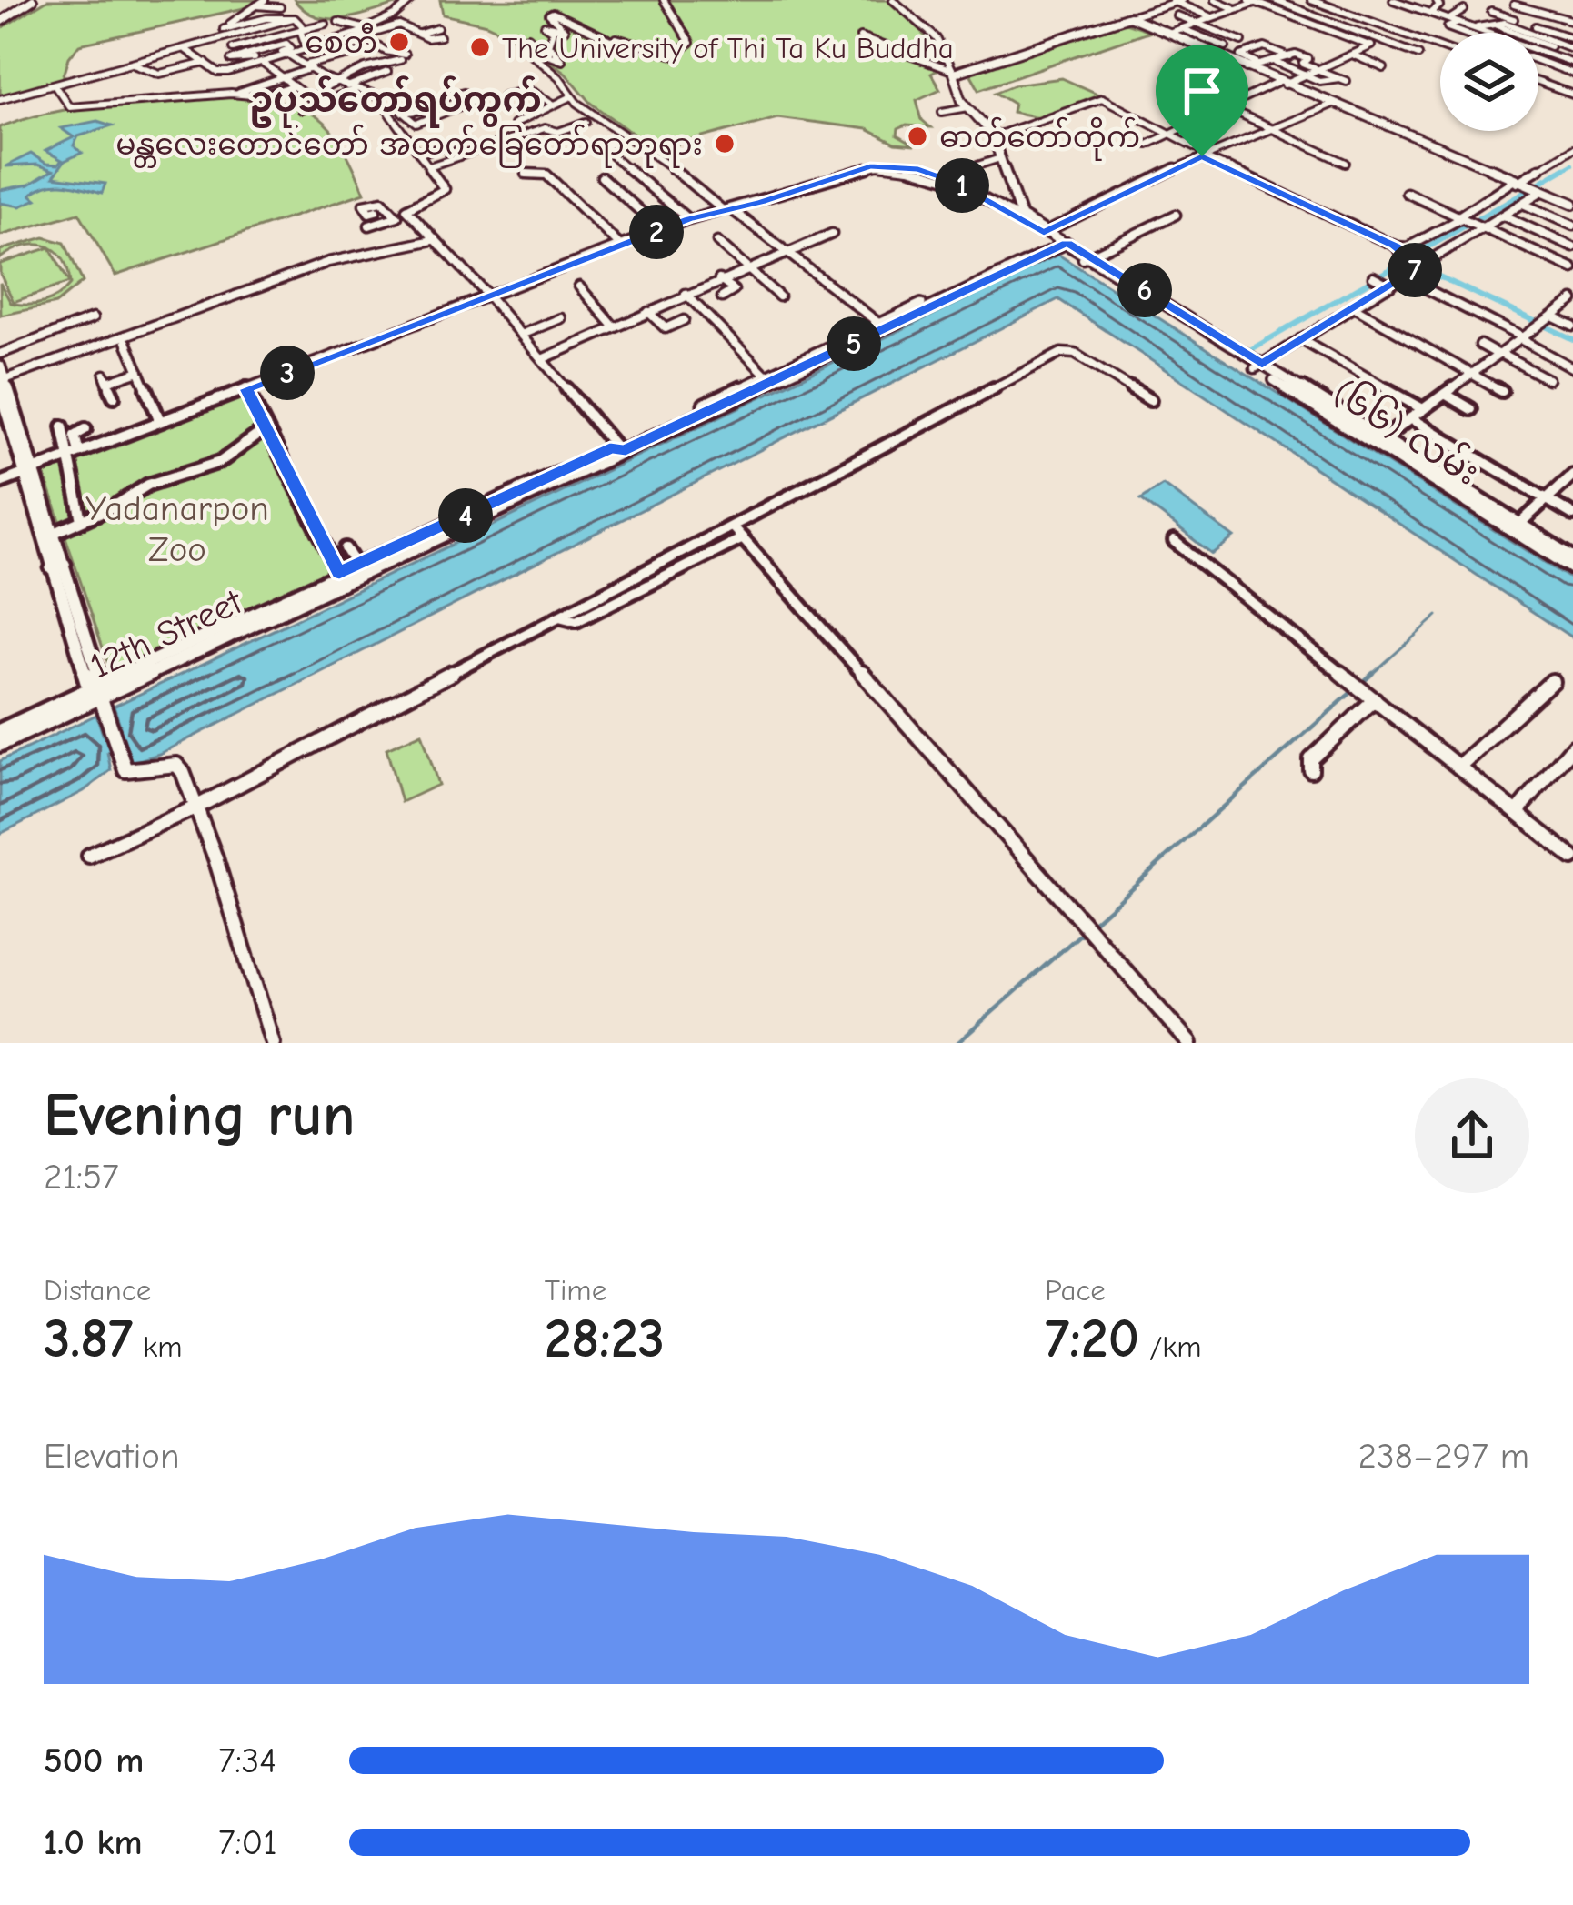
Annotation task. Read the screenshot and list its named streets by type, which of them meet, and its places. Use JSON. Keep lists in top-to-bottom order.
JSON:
{
  "streets": {
    "main road": ["(၆၆) လမ်း", "12th Street"]
  },
  "crossings": [
    ["(၆၆) လမ်း", "12th Street"]
  ],
  "districts": ["ဥပုသ်တော်ရပ်ကွက်"],
  "parks": ["Yadanarpon Zoo"],
  "places": [
    "စေတီ",
    "The University of Thi Ta Ku Buddha",
    "ဓာတ်တော်တိုက်",
    "မန္တ‌လေးတောင်တော် အထက်ခြေတော်ရာဘုရား‌"
  ],
  "page": {
    "pins": [
      "1",
      "2",
      "7",
      "6",
      "5",
      "3",
      "4"
    ],
    "heading": ["Evening run", "21:57"],
    "stats": [
      ["Distance", "3.87 km"],
      ["Time", "28:23"],
      ["Pace", "7:20 /km"]
    ],
    "chart": ["Elevation", "238–297 m"],
    "list": [
      {
        "name": "500 m",
        "note": "7:34"
      },
      {
        "name": "1.0 km",
        "note": "7:01"
      }
    ]
  }
}
